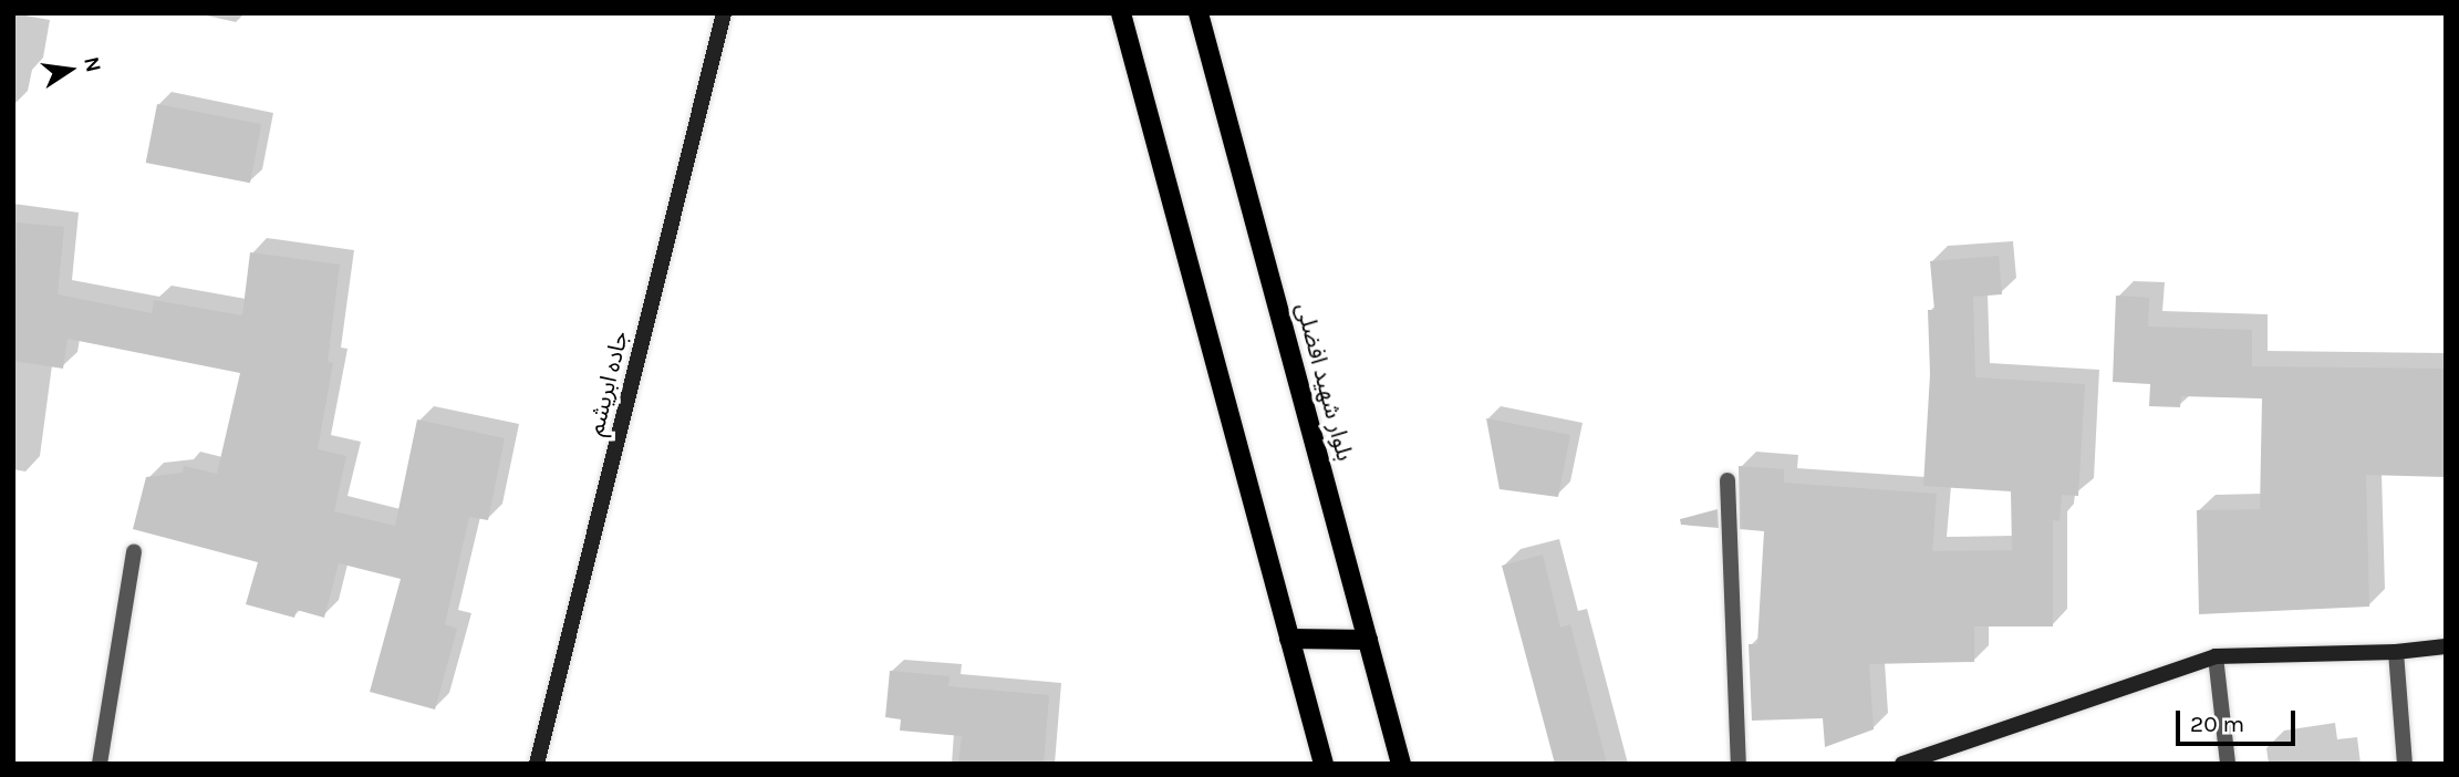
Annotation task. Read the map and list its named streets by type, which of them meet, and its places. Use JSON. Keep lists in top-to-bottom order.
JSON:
{
  "streets": {
    "main road": ["بلوار شهید افضلی", "جاده ابریشم"]
  },
  "scale_bar": "20 m",
  "north": "right"
}
